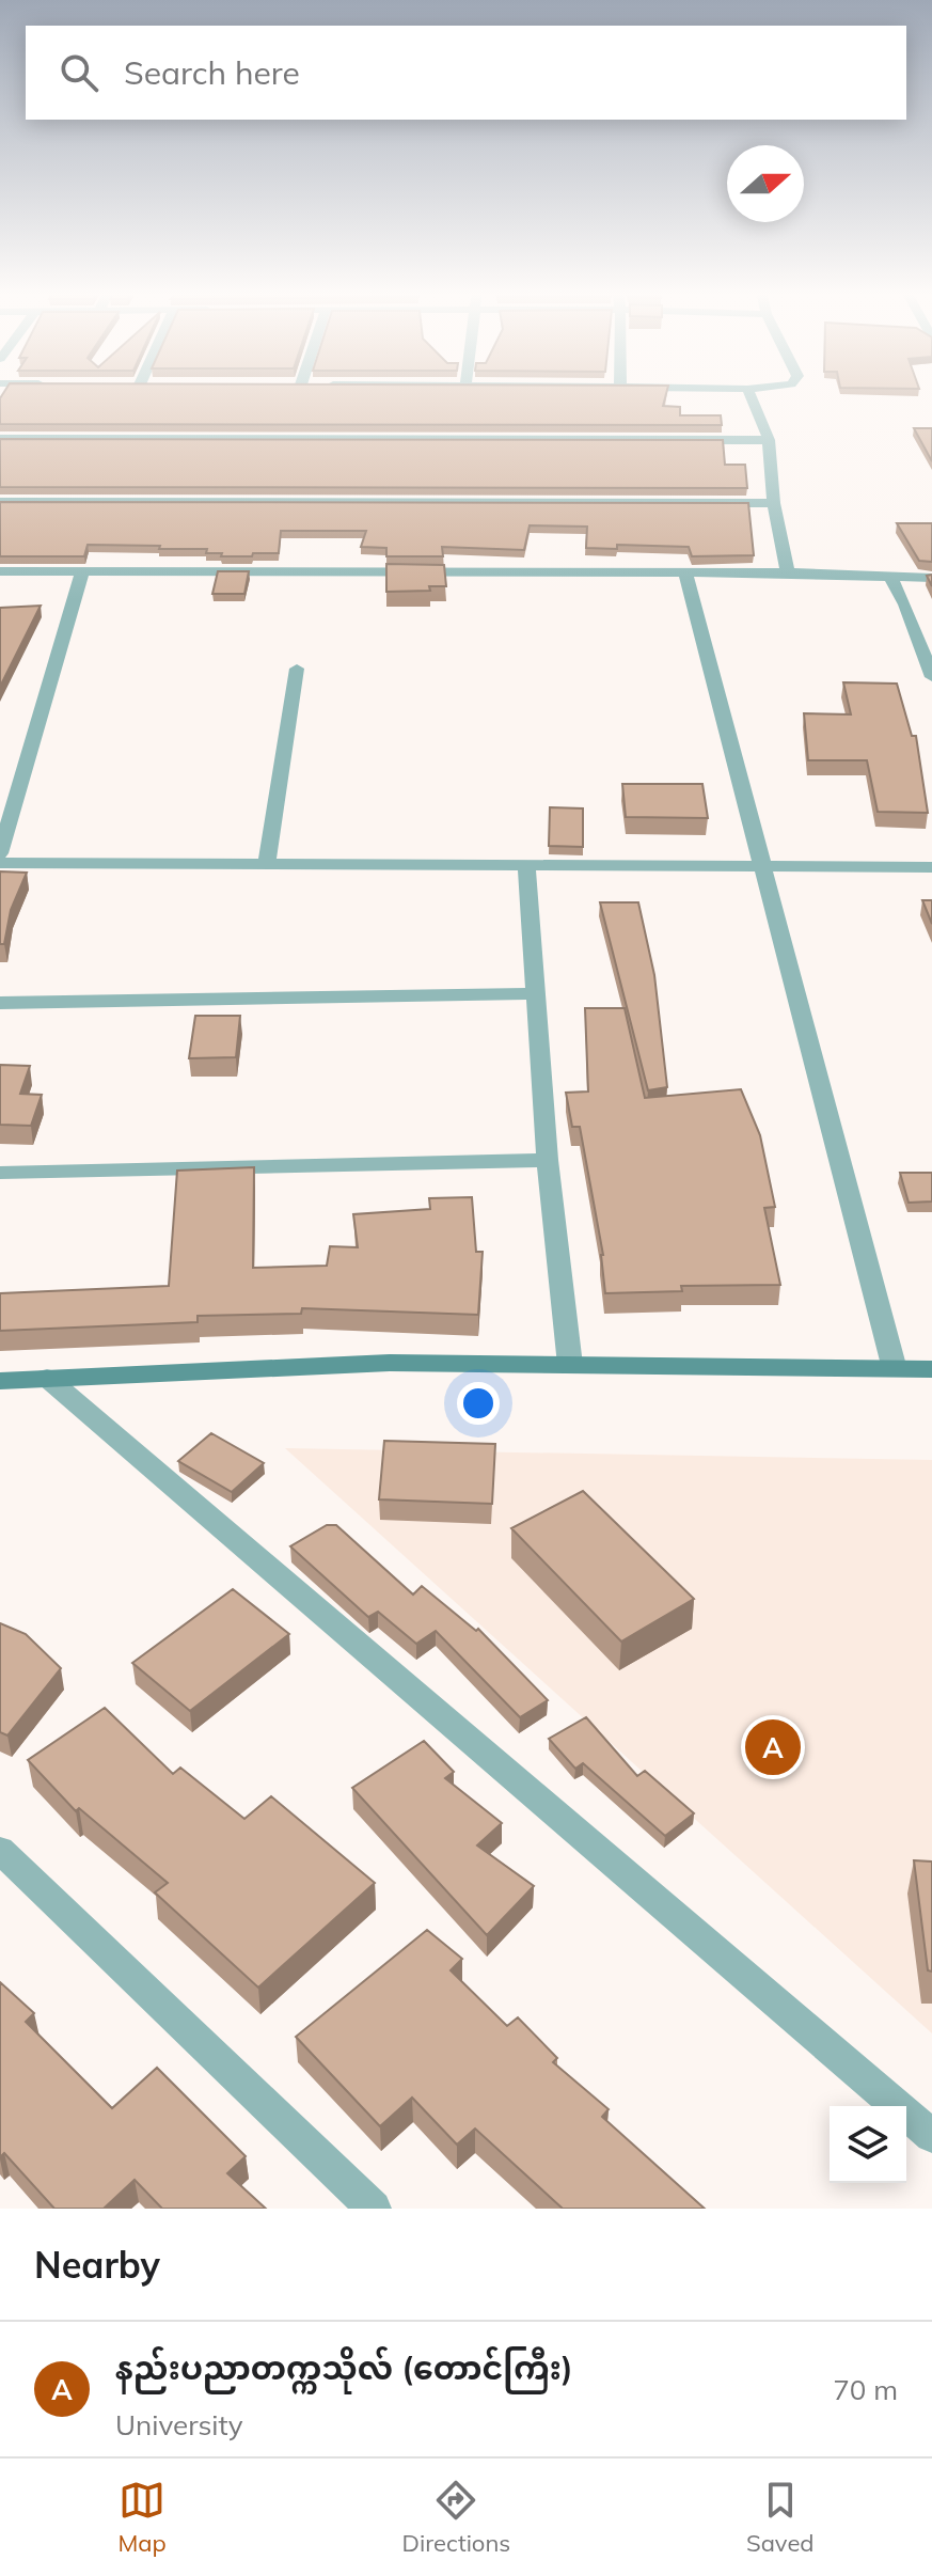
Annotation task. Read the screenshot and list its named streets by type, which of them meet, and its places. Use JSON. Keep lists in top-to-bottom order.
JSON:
{
  "north": "right",
  "page": {
    "search": "Search here",
    "pins": "A",
    "heading": "Nearby",
    "list": [
      {
        "mark": "A",
        "name": "နည်းပညာတက္ကသိုလ် (တောင်ကြီး)",
        "note": "University",
        "value": "70 m"
      }
    ],
    "nav": ["Map", "Directions", "Saved"]
  }
}
